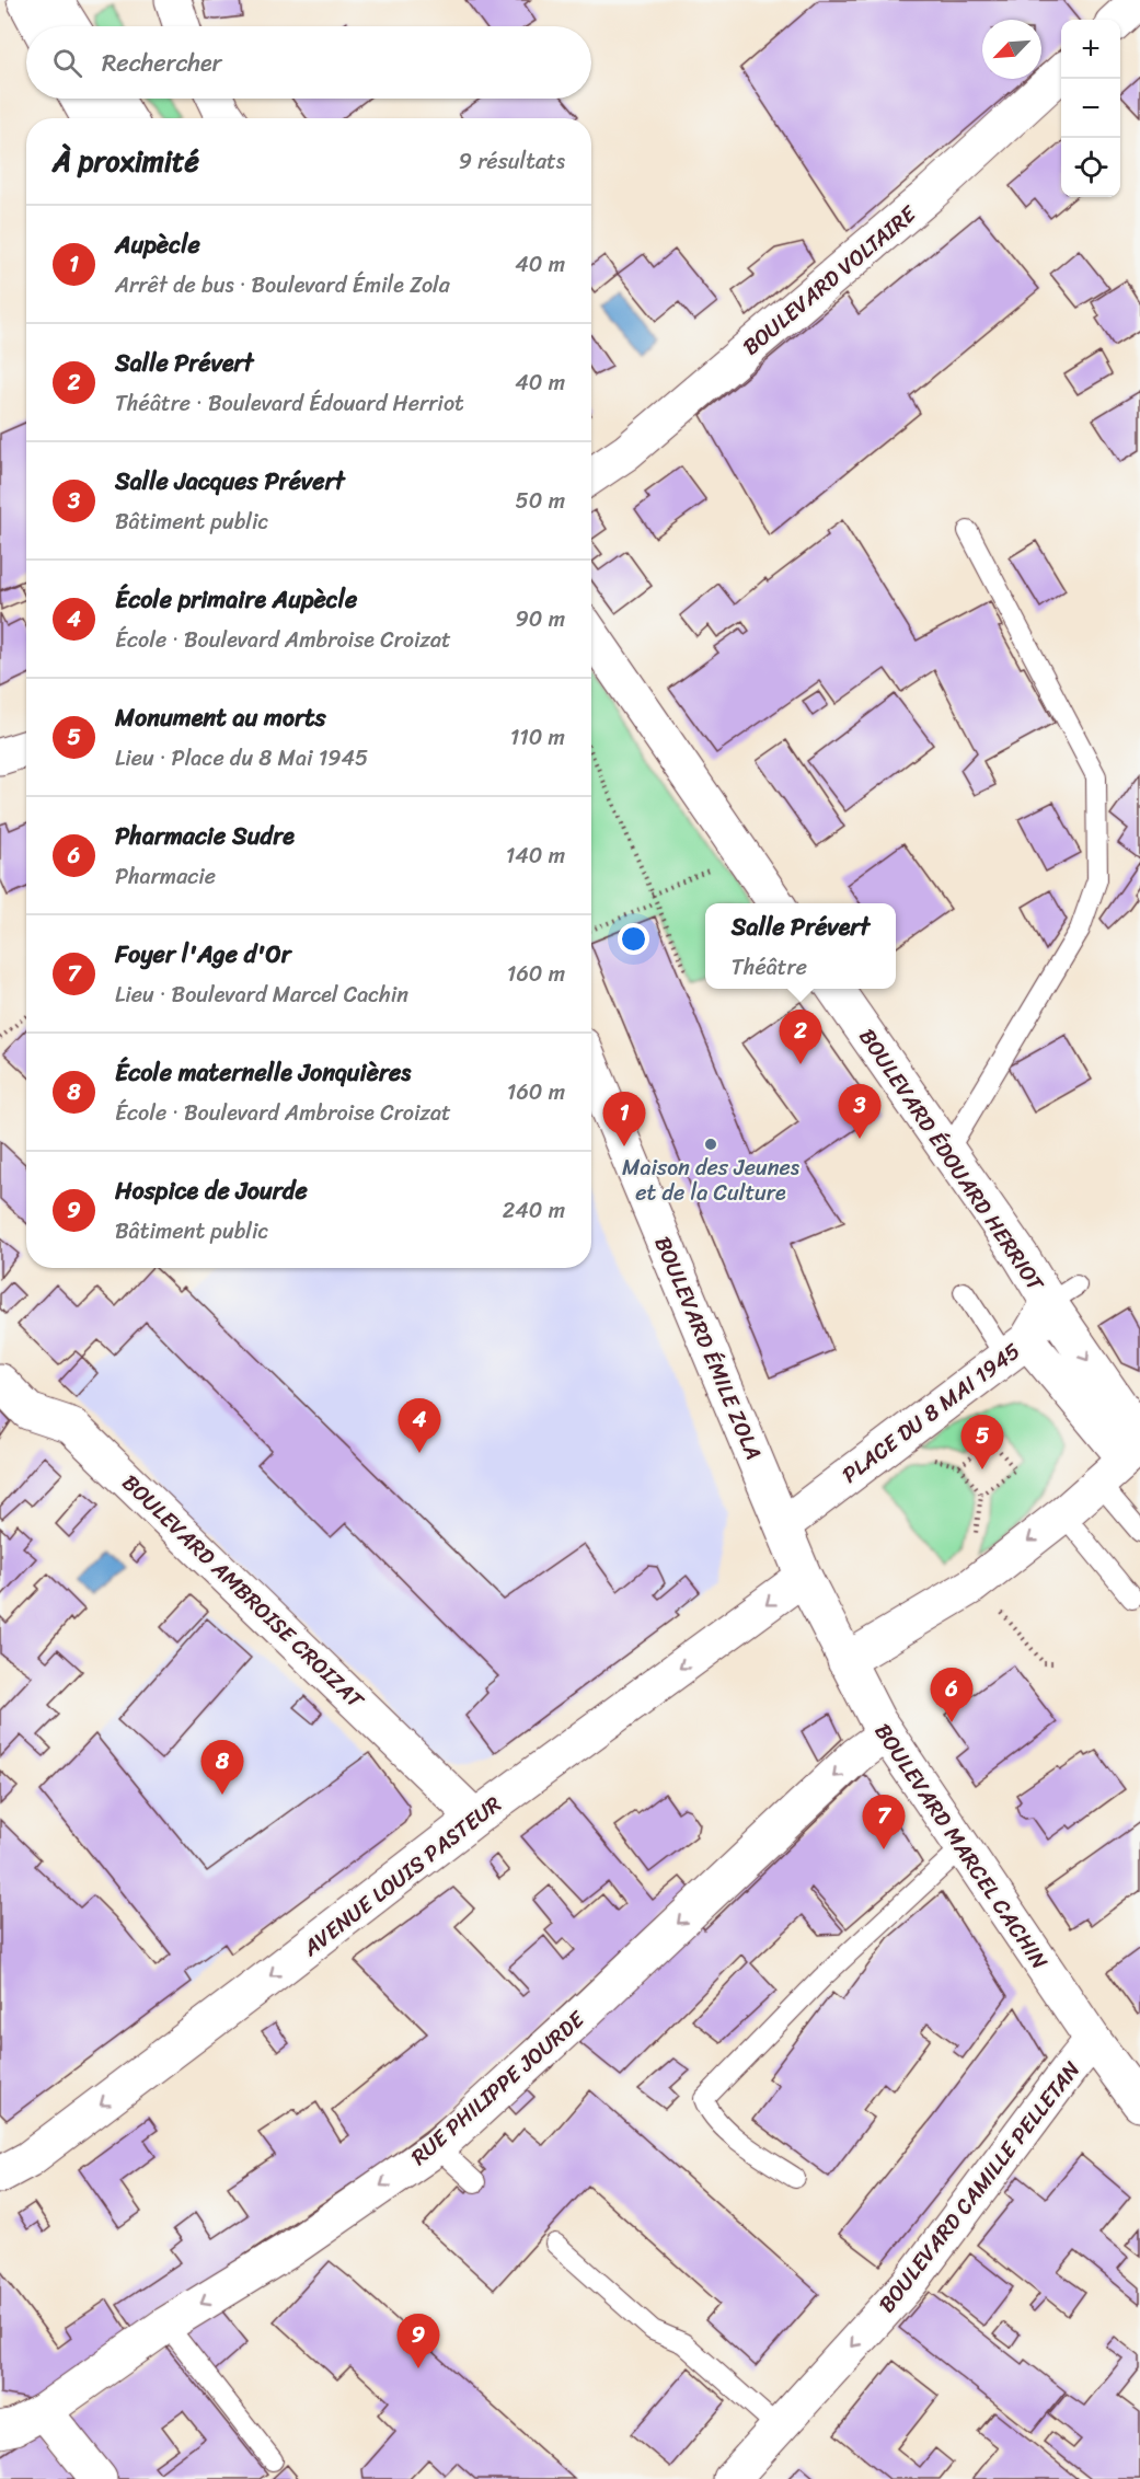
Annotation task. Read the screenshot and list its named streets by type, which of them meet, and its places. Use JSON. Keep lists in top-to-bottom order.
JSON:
{
  "streets": {
    "street": [
      "BOULEVARD VOLTAIRE",
      "BOULEVARD ÉDOUARD HERRIOT",
      "BOULEVARD ÉMILE ZOLA",
      "PLACE DU 8 MAI 1945",
      "BOULEVARD AMBROISE CROIZAT",
      "BOULEVARD MARCEL CACHIN",
      "AVENUE LOUIS PASTEUR",
      "RUE PHILIPPE JOURDE",
      "BOULEVARD CAMILLE PELLETAN"
    ]
  },
  "crossings": [
    ["BOULEVARD ÉDOUARD HERRIOT", "PLACE DU 8 MAI 1945"],
    ["BOULEVARD ÉMILE ZOLA", "PLACE DU 8 MAI 1945"],
    ["BOULEVARD ÉMILE ZOLA", "BOULEVARD MARCEL CACHIN"],
    ["BOULEVARD ÉMILE ZOLA", "AVENUE LOUIS PASTEUR"],
    ["BOULEVARD AMBROISE CROIZAT", "AVENUE LOUIS PASTEUR"],
    ["BOULEVARD MARCEL CACHIN", "AVENUE LOUIS PASTEUR"],
    ["BOULEVARD MARCEL CACHIN", "RUE PHILIPPE JOURDE"],
    ["BOULEVARD MARCEL CACHIN", "BOULEVARD CAMILLE PELLETAN"]
  ],
  "one_way": ["AVENUE LOUIS PASTEUR", "RUE PHILIPPE JOURDE", "BOULEVARD CAMILLE PELLETAN"],
  "places": ["Maison des Jeunes et de la Culture"],
  "north": "bottom left",
  "page": {
    "map_buttons": ["+", "−"],
    "search": "Rechercher",
    "heading": ["À proximité", "9 résultats"],
    "list": [
      {
        "mark": "1",
        "name": "Aupècle",
        "note": "Arrêt de bus · Boulevard Émile Zola",
        "value": "40 m"
      },
      {
        "mark": "2",
        "name": "Salle Prévert",
        "note": "Théâtre · Boulevard Édouard Herriot",
        "value": "40 m"
      },
      {
        "mark": "3",
        "name": "Salle Jacques Prévert",
        "note": "Bâtiment public",
        "value": "50 m"
      },
      {
        "mark": "4",
        "name": "École primaire Aupècle",
        "note": "École · Boulevard Ambroise Croizat",
        "value": "90 m"
      },
      {
        "mark": "5",
        "name": "Monument au morts",
        "note": "Lieu · Place du 8 Mai 1945",
        "value": "110 m"
      },
      {
        "mark": "6",
        "name": "Pharmacie Sudre",
        "note": "Pharmacie",
        "value": "140 m"
      },
      {
        "mark": "7",
        "name": "Foyer l'Age d'Or",
        "note": "Lieu · Boulevard Marcel Cachin",
        "value": "160 m"
      },
      {
        "mark": "8",
        "name": "École maternelle Jonquières",
        "note": "École · Boulevard Ambroise Croizat",
        "value": "160 m"
      },
      {
        "mark": "9",
        "name": "Hospice de Jourde",
        "note": "Bâtiment public",
        "value": "240 m"
      }
    ],
    "popup": ["Salle Prévert", "Théâtre"],
    "pins": [
      "2",
      "3",
      "1",
      "4",
      "5",
      "6",
      "8",
      "7",
      "9"
    ]
  }
}
